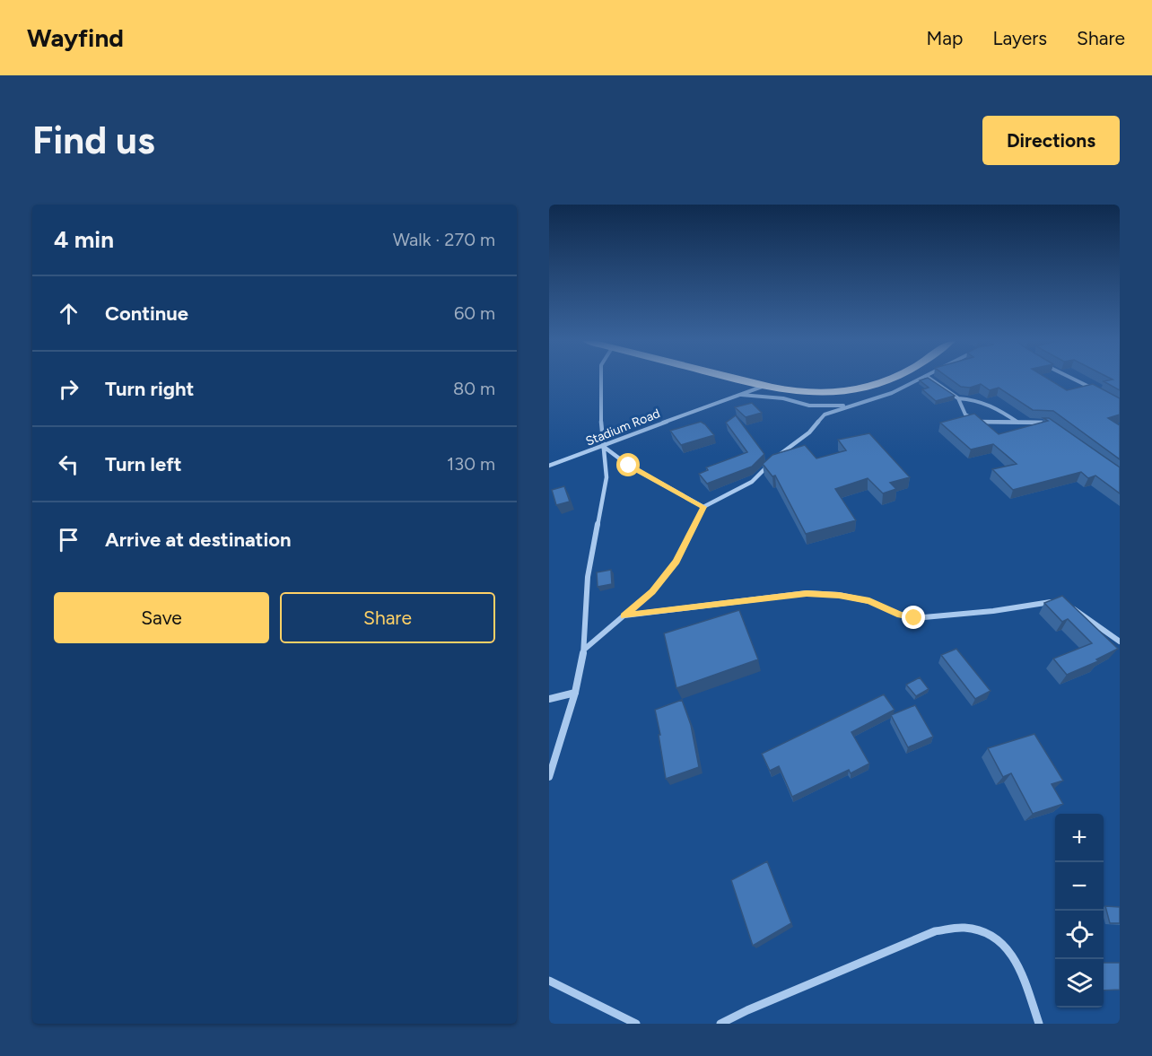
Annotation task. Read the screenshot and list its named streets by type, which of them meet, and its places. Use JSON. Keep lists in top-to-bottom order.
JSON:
{
  "streets": {
    "street": ["Stadium Road"]
  },
  "page": {
    "header": "Wayfind",
    "nav": ["Map", "Layers", "Share"],
    "buttons": [
      "Directions",
      ["Save", "Share"]
    ],
    "title": "Find us",
    "heading": ["4 min", "Walk · 270 m"],
    "list": [
      ["Continue", "60 m"],
      ["Turn right", "80 m"],
      ["Turn left", "130 m"],
      "Arrive at destination"
    ],
    "map_buttons": ["+", "−"]
  }
}
